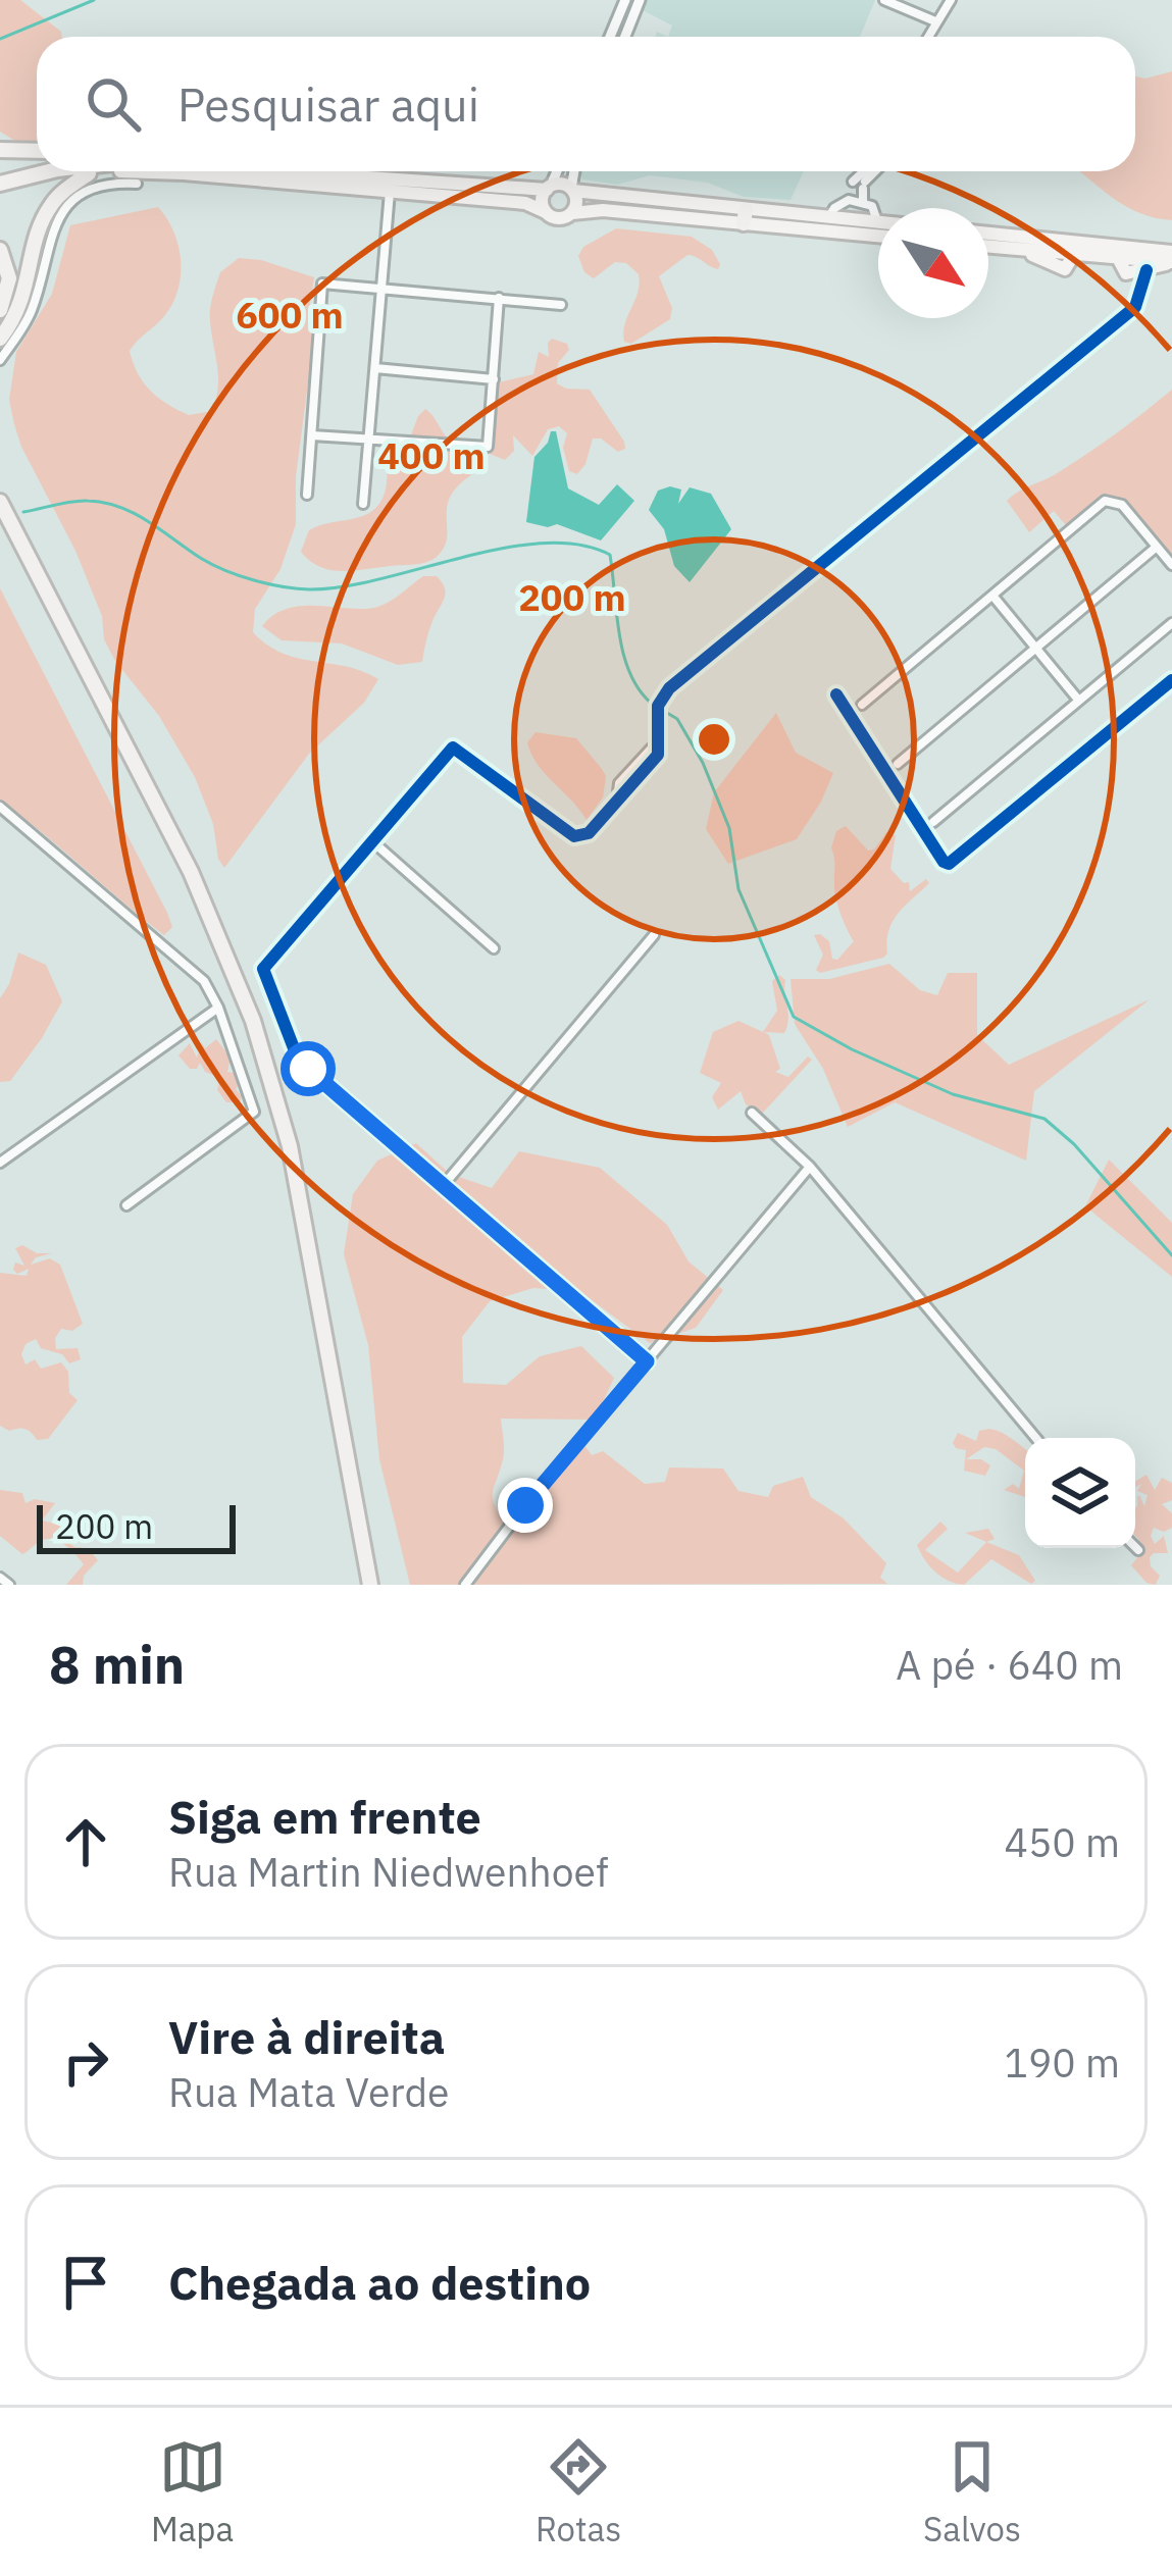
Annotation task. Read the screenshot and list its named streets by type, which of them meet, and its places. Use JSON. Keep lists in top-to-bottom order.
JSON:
{
  "scale_bar": "200 m",
  "north": "bottom right",
  "page": {
    "search": "Pesquisar aqui",
    "scale": "200 m",
    "heading": ["8 min", "A pé · 640 m"],
    "list": [
      ["Siga em frente", "Rua Martin Niedwenhoef", "450 m"],
      ["Vire à direita", "Rua Mata Verde", "190 m"],
      "Chegada ao destino"
    ],
    "nav": ["Mapa", "Rotas", "Salvos"]
  },
  "rings": ["600 m", "400 m", "200 m"]
}
